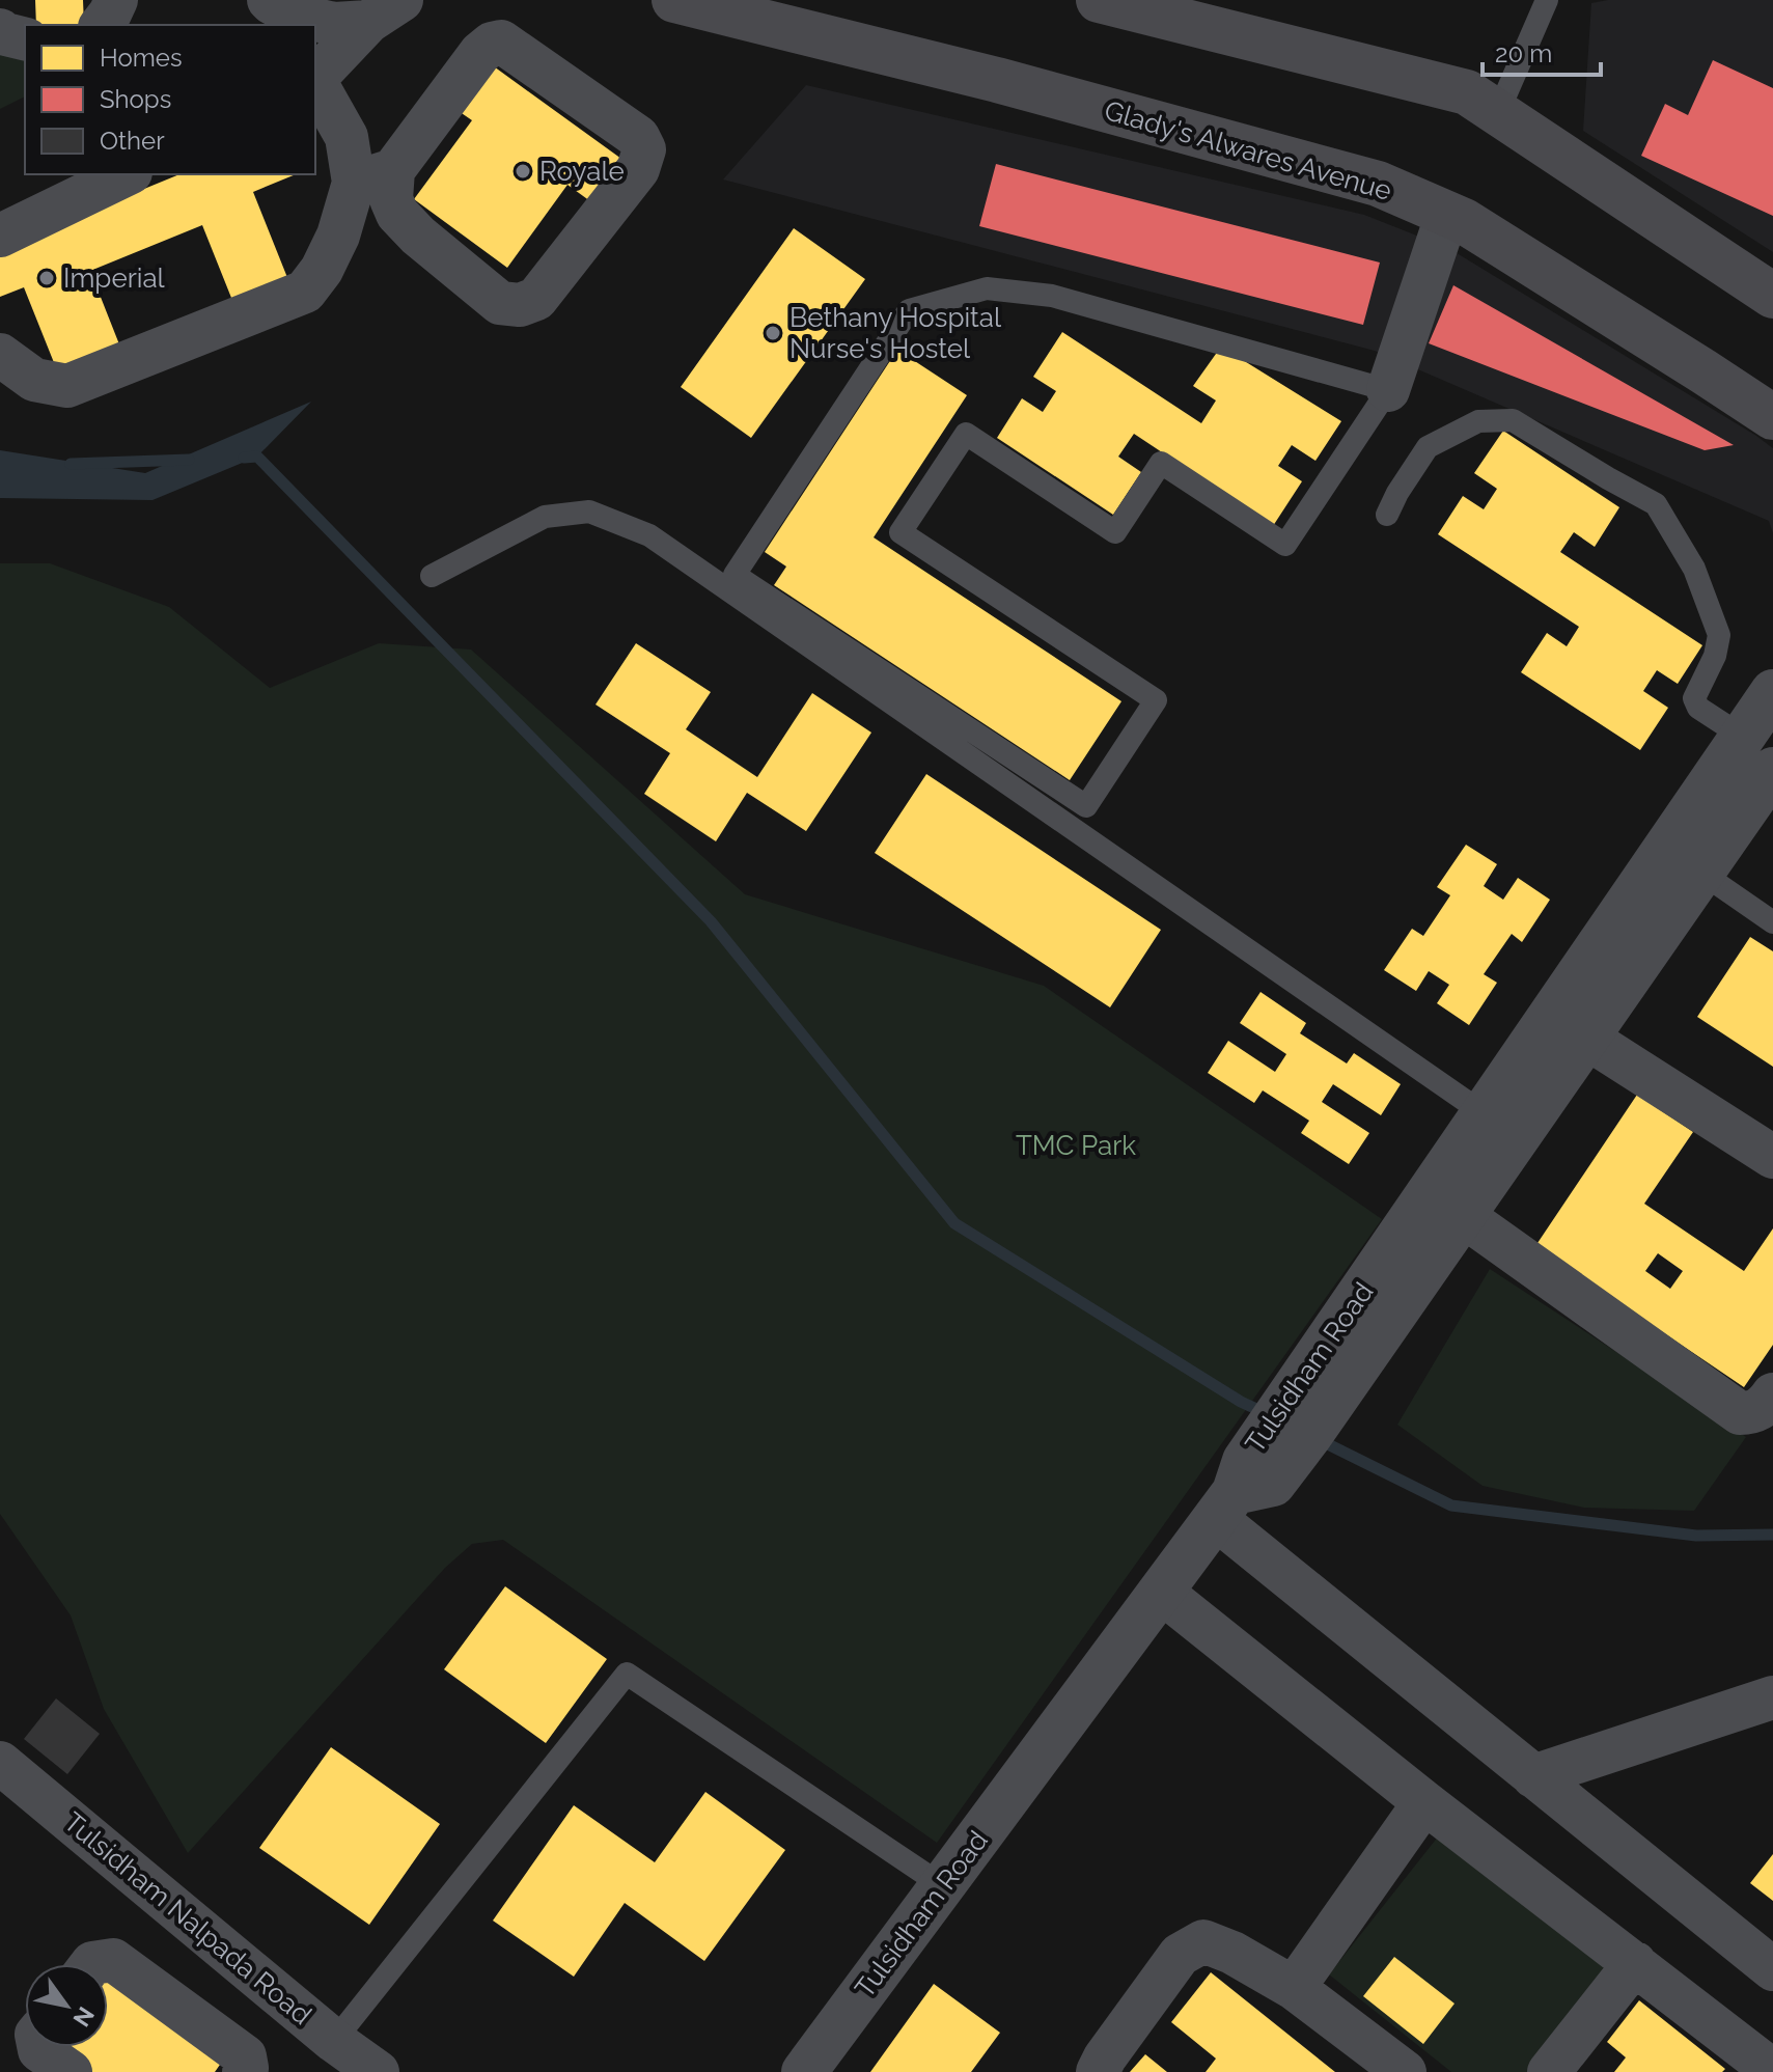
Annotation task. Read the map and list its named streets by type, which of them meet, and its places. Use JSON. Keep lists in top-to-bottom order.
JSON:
{
  "streets": {
    "main road": ["Glady's Alwares Avenue"],
    "street": ["Tulsidham Road", "Tulsidham Nalpada Road"]
  },
  "parks": ["TMC Park"],
  "places": ["Royale", "Imperial", "Bethany Hospital Nurse's Hostel"],
  "legend": ["Homes", "Shops", "Other"],
  "scale_bar": "20 m",
  "north": "bottom right"
}
